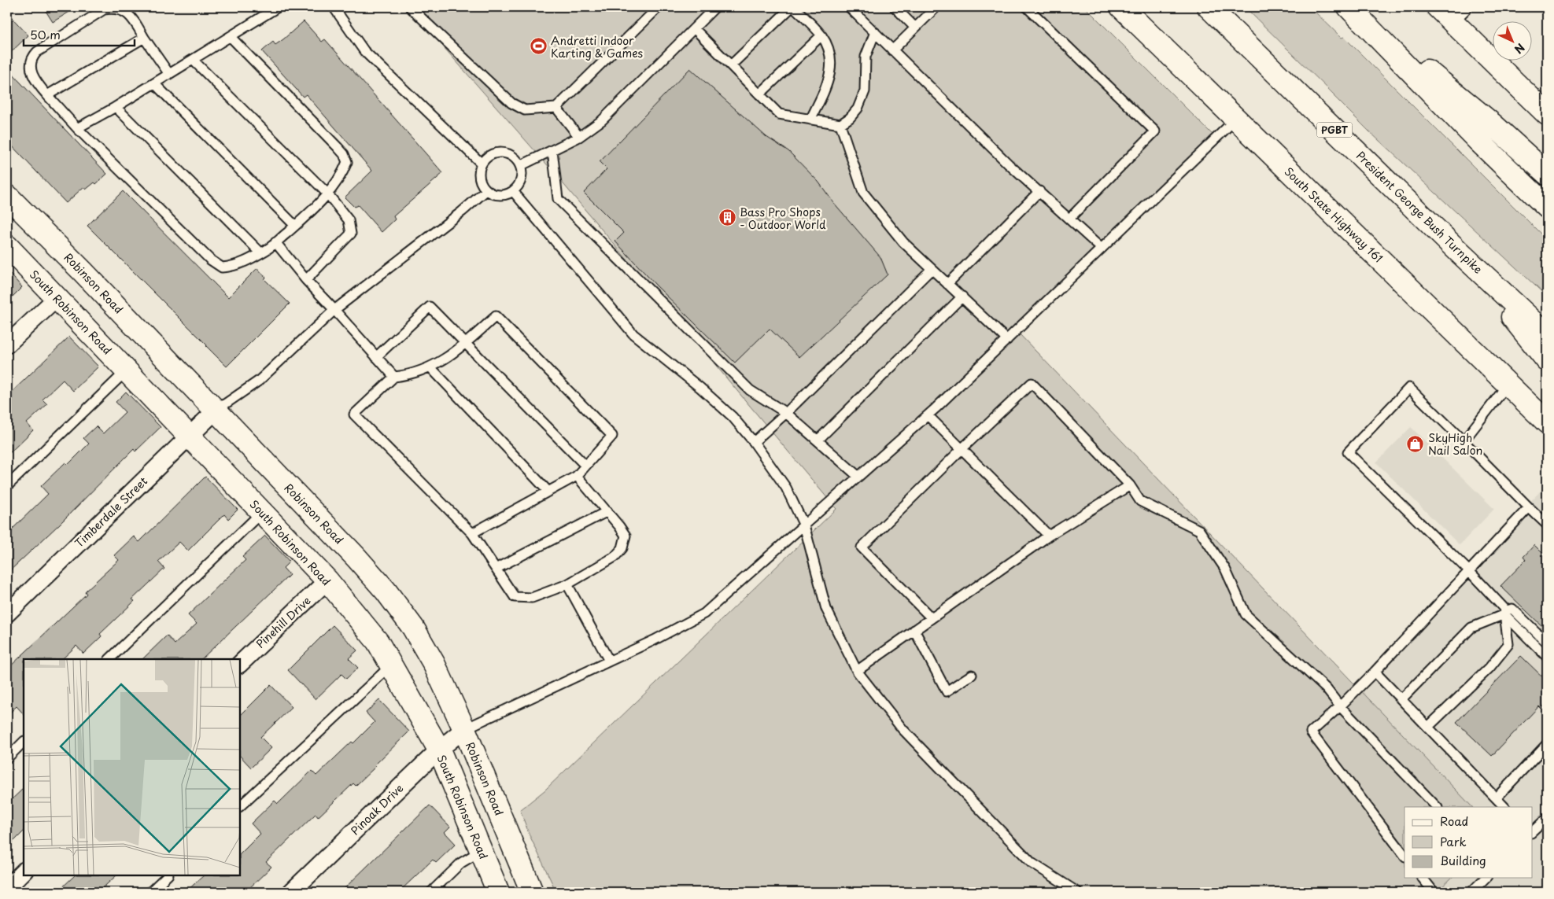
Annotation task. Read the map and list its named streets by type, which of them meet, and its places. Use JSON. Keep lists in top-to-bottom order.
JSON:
{
  "streets": {
    "main road": [
      "PGBT",
      "President George Bush Turnpike",
      "South State Highway 161",
      "Robinson Road",
      "South Robinson Road"
    ],
    "street": ["Timberdale Street", "Pinehill Drive", "Pinoak Drive"]
  },
  "crossings": [
    ["Robinson Road", "Timberdale Street"],
    ["Robinson Road", "Pinoak Drive"],
    ["South Robinson Road", "Timberdale Street"],
    ["South Robinson Road", "Pinehill Drive"],
    ["South Robinson Road", "Pinoak Drive"]
  ],
  "places": {
    "sports": ["Andretti Indoor Karting & Games"],
    "building": ["Bass Pro Shops - Outdoor World"],
    "shop": ["SkyHigh Nail Salon"]
  },
  "legend": ["Road", "Park", "Building"],
  "scale_bar": "50 m",
  "north": "bottom right"
}
